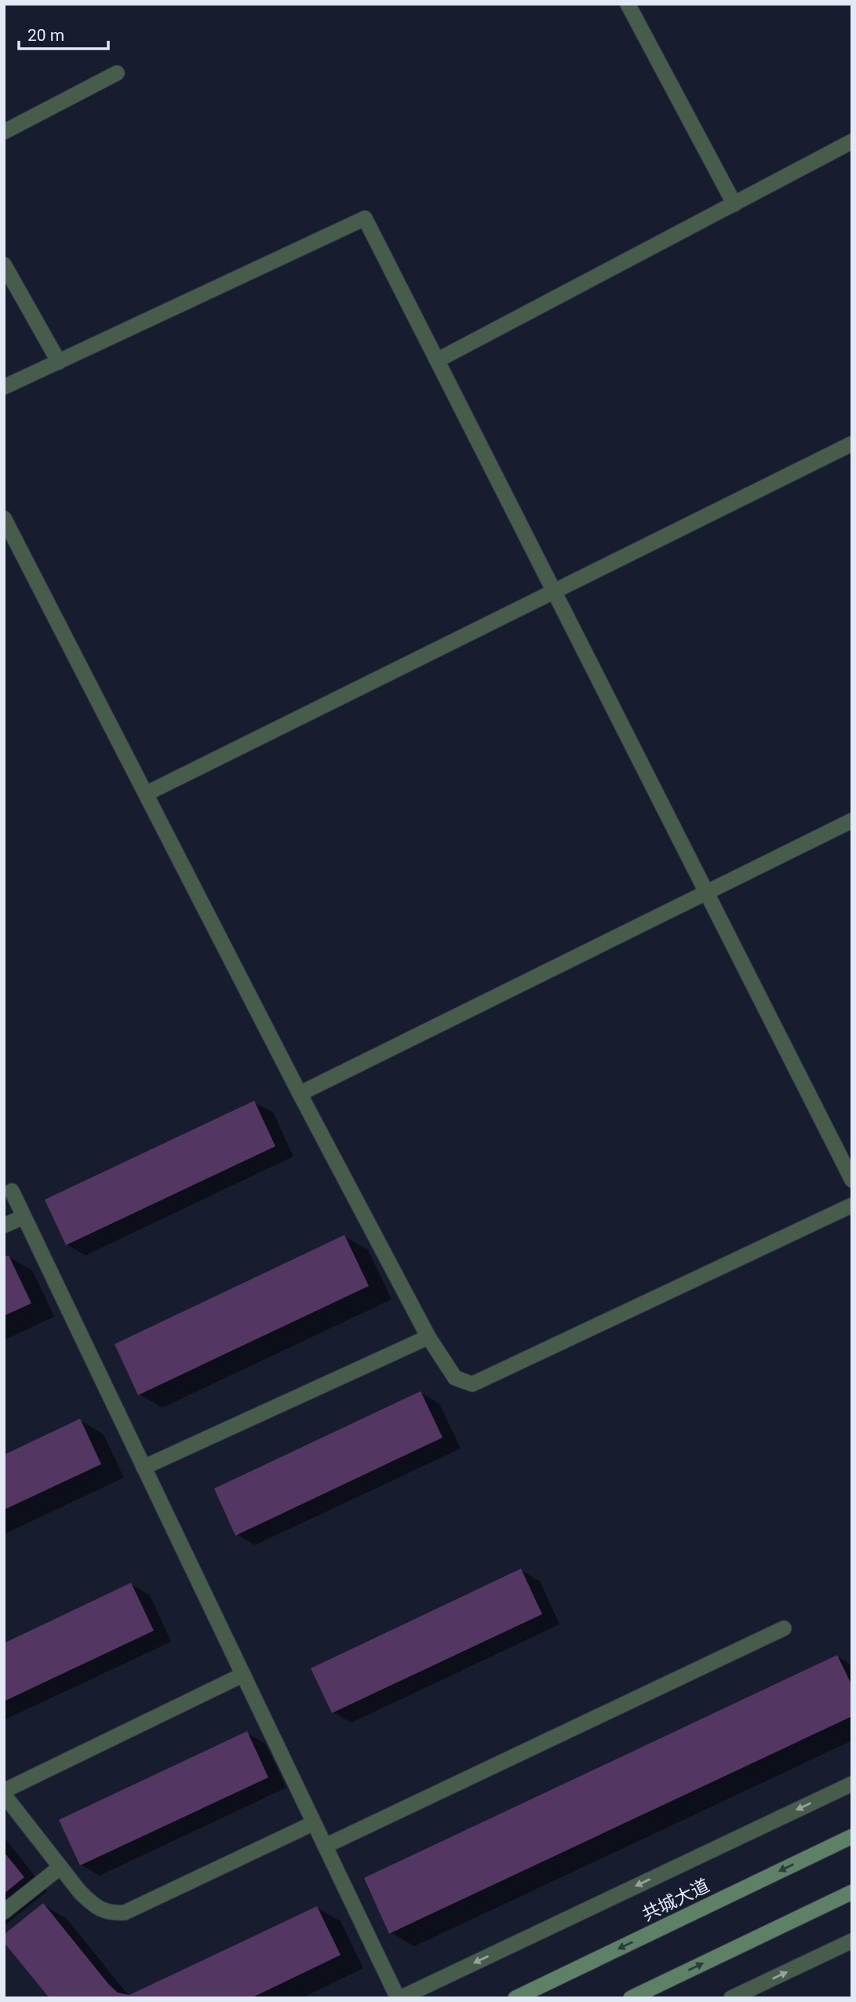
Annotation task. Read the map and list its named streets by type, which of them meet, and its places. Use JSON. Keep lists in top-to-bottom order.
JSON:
{
  "streets": {
    "main road": ["共城大道"]
  },
  "scale_bar": "20 m"
}
